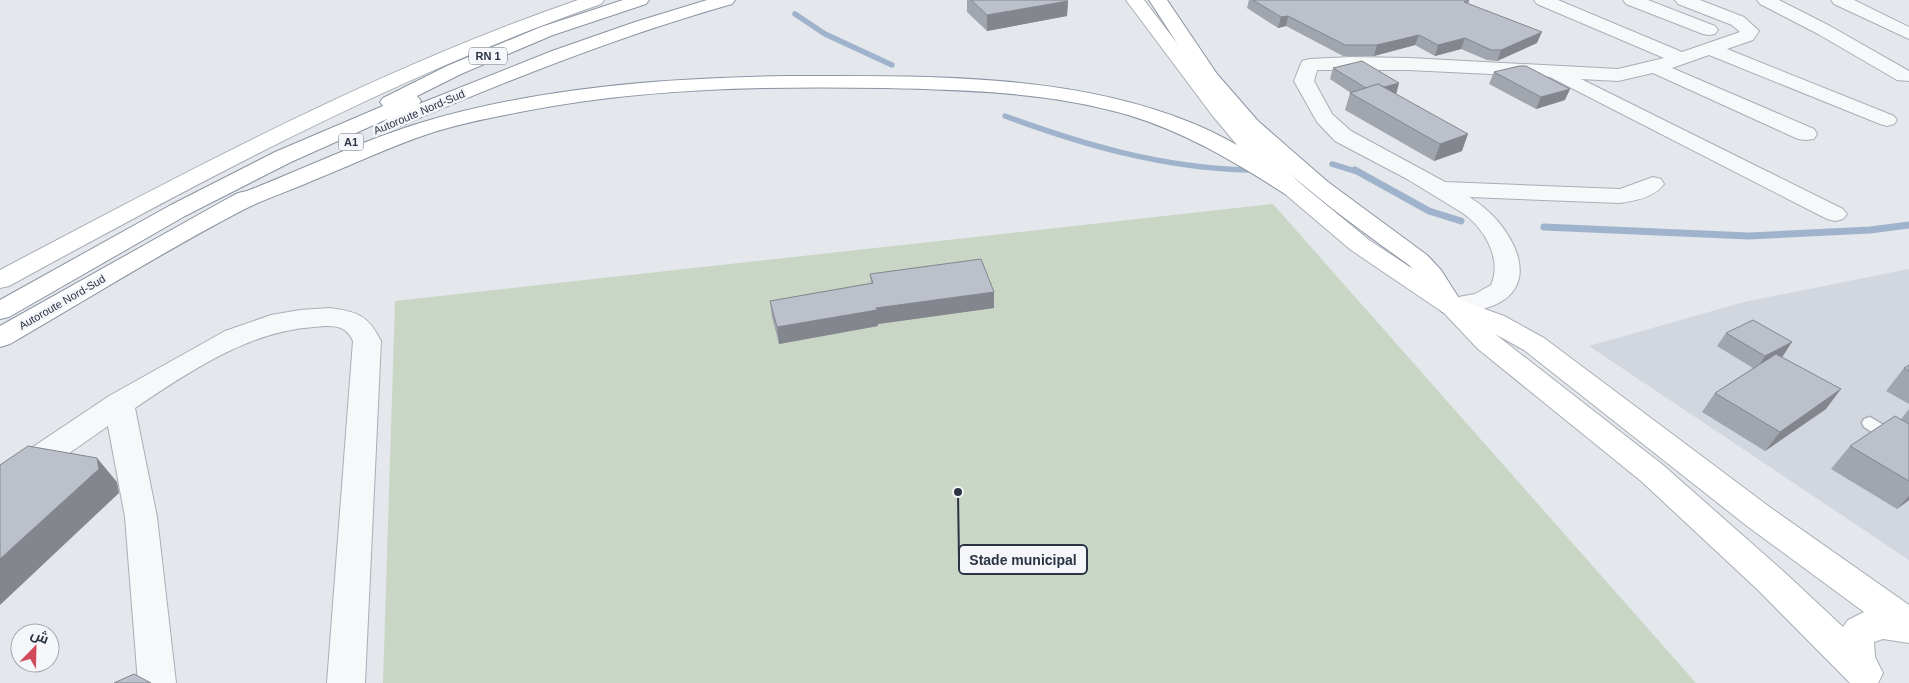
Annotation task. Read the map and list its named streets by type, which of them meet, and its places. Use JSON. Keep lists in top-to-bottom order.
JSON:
{
  "streets": {
    "main road": ["RN 1", "Autoroute Nord-Sud", "A1"]
  },
  "crossings": [
    ["RN 1", "Autoroute Nord-Sud"]
  ],
  "places": ["Stade municipal"],
  "north": "top right"
}
